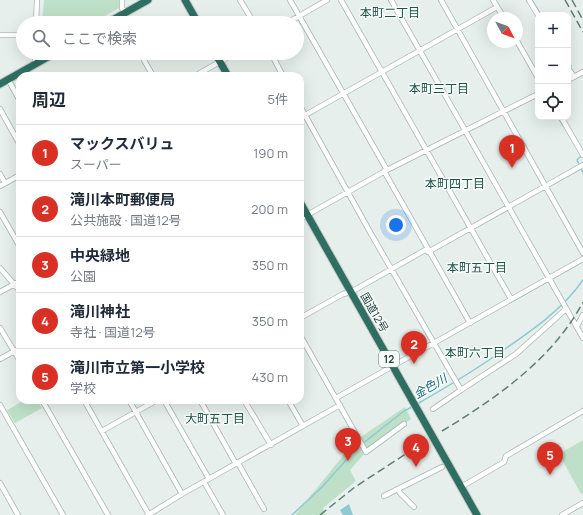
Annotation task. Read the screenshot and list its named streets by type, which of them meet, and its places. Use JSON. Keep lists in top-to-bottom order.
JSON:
{
  "streets": {
    "highway": ["国道12号", "12"]
  },
  "districts": [
    "本町二丁目",
    "本町三丁目",
    "本町四丁目",
    "本町五丁目",
    "本町六丁目",
    "大町五丁目"
  ],
  "water": ["金色川"],
  "north": "bottom right",
  "page": {
    "map_buttons": ["+", "−"],
    "search": "ここで検索",
    "heading": ["周辺", "5件"],
    "list": [
      {
        "mark": "1",
        "name": "マックスバリュ",
        "note": "スーパー",
        "value": "190 m"
      },
      {
        "mark": "2",
        "name": "滝川本町郵便局",
        "note": "公共施設 · 国道12号",
        "value": "200 m"
      },
      {
        "mark": "3",
        "name": "中央緑地",
        "note": "公園",
        "value": "350 m"
      },
      {
        "mark": "4",
        "name": "滝川神社",
        "note": "寺社 · 国道12号",
        "value": "350 m"
      },
      {
        "mark": "5",
        "name": "滝川市立第一小学校",
        "note": "学校",
        "value": "430 m"
      }
    ],
    "pins": [
      "1",
      "2",
      "3",
      "4",
      "5"
    ]
  }
}
